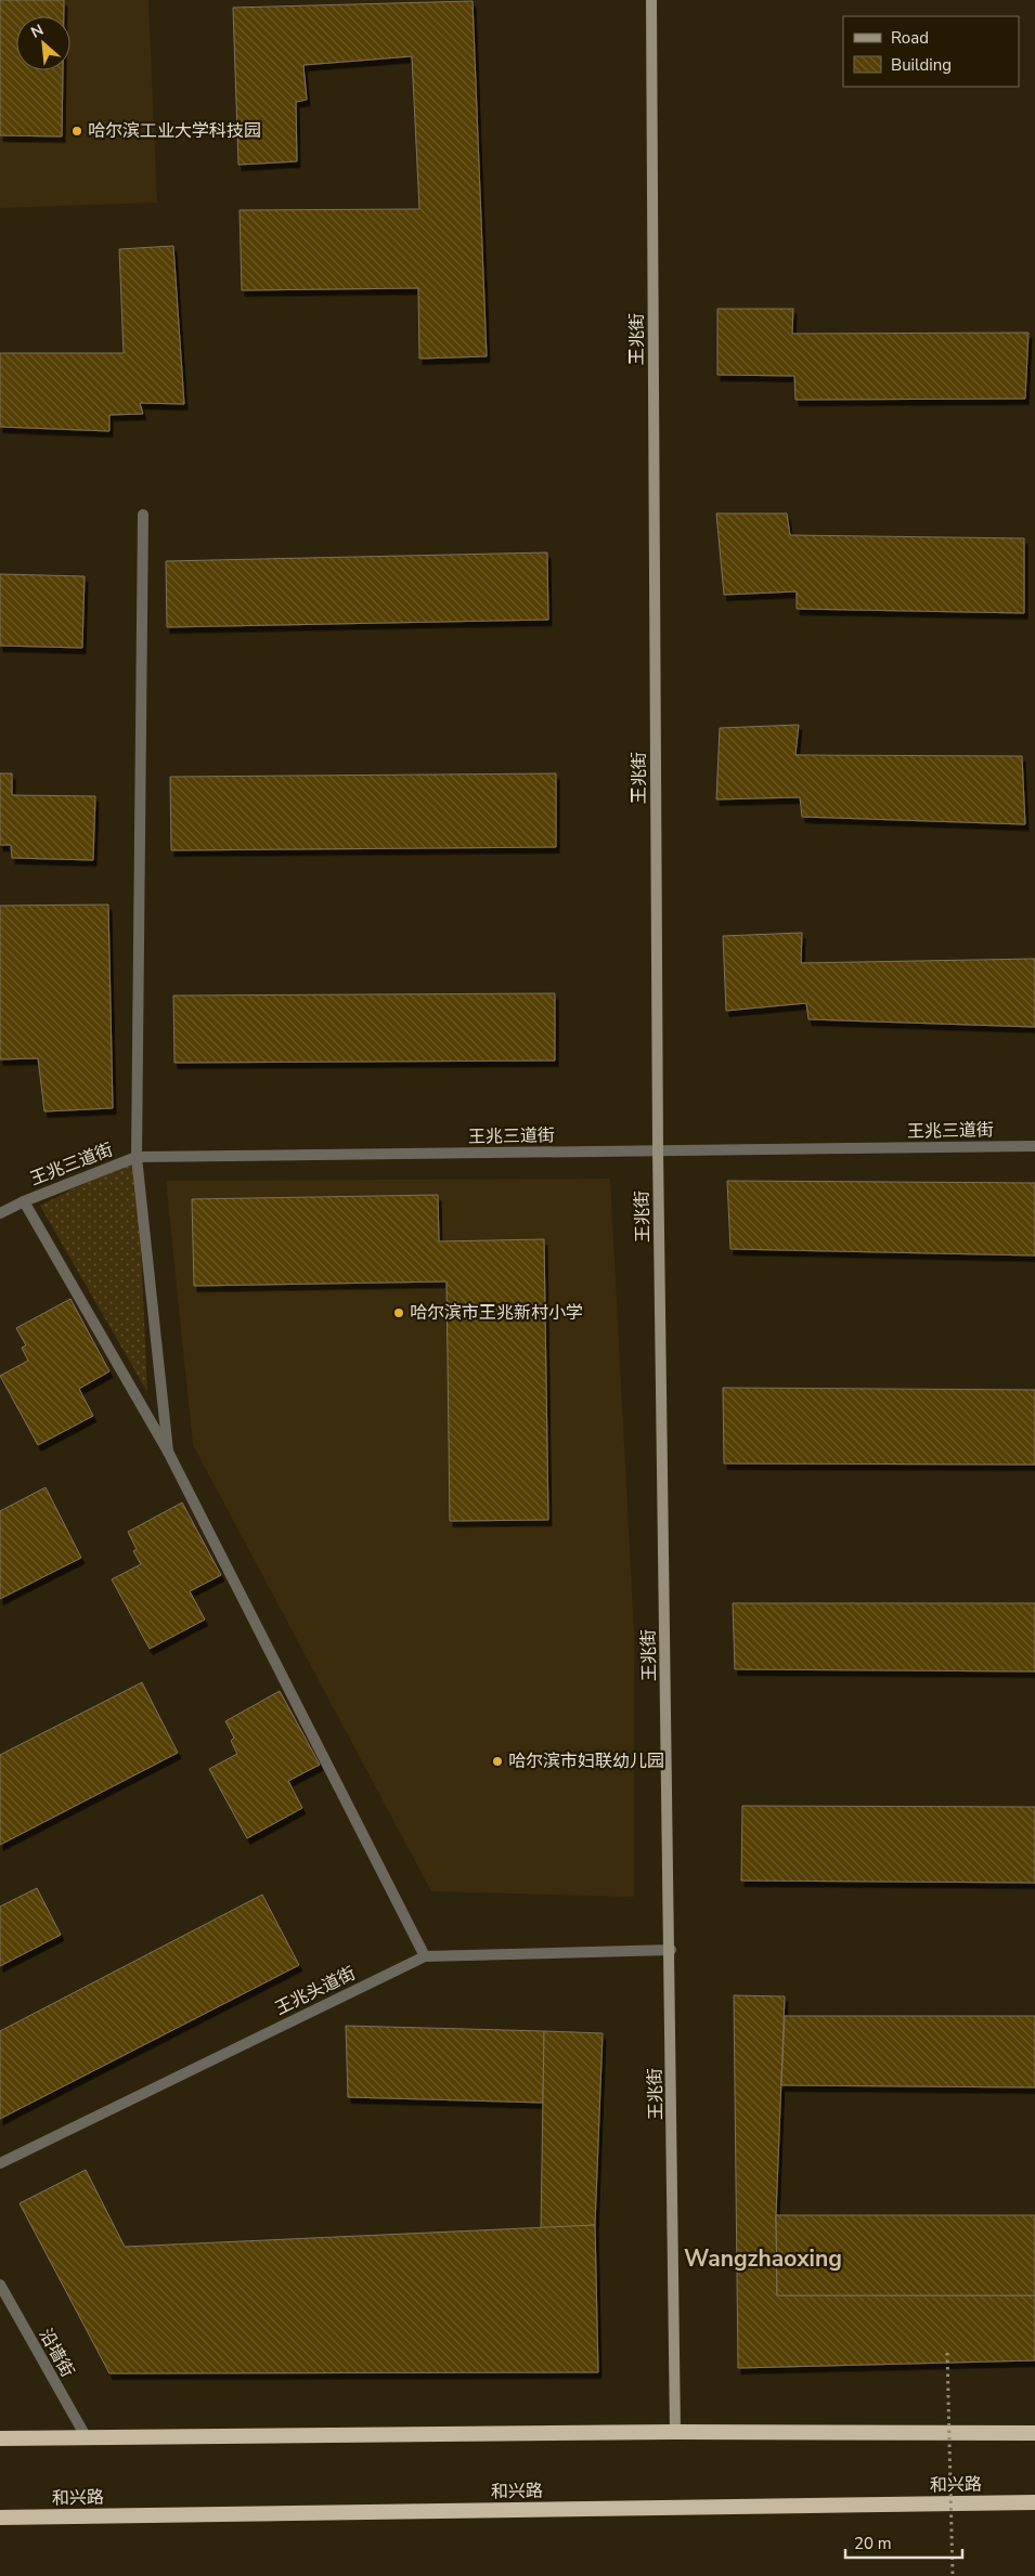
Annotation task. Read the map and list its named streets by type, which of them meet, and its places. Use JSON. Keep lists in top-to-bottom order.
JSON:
{
  "streets": {
    "highway": ["和兴路"],
    "main road": ["王兆街"],
    "street": ["王兆三道街", "王兆头道街", "沿墙街"]
  },
  "crossings": [
    ["王兆街", "王兆三道街"],
    ["王兆街", "王兆头道街"]
  ],
  "districts": ["Wangzhaoxing"],
  "places": ["哈尔滨工业大学科技园", "哈尔滨市王兆新村小学", "哈尔滨市妇联幼儿园"],
  "legend": ["Road", "Building"],
  "scale_bar": "20 m",
  "north": "top left"
}
